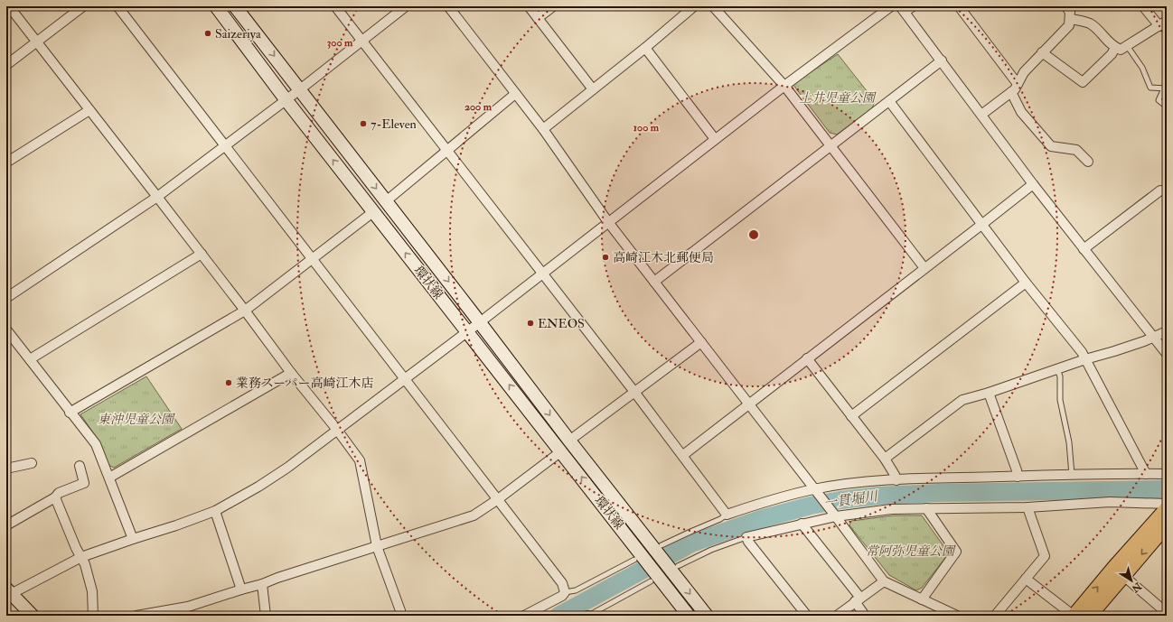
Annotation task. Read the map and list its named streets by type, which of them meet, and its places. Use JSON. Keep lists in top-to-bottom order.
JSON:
{
  "streets": {
    "street": ["環状線"]
  },
  "water": ["一貫堀川"],
  "parks": ["土井児童公園", "東沖児童公園", "常阿弥児童公園"],
  "places": [
    "Saizeriya",
    "7-Eleven",
    "高崎江木北郵便局",
    "ENEOS",
    "業務スーパー高崎江木店"
  ],
  "north": "bottom right",
  "rings": ["300 m", "200 m", "100 m"]
}
